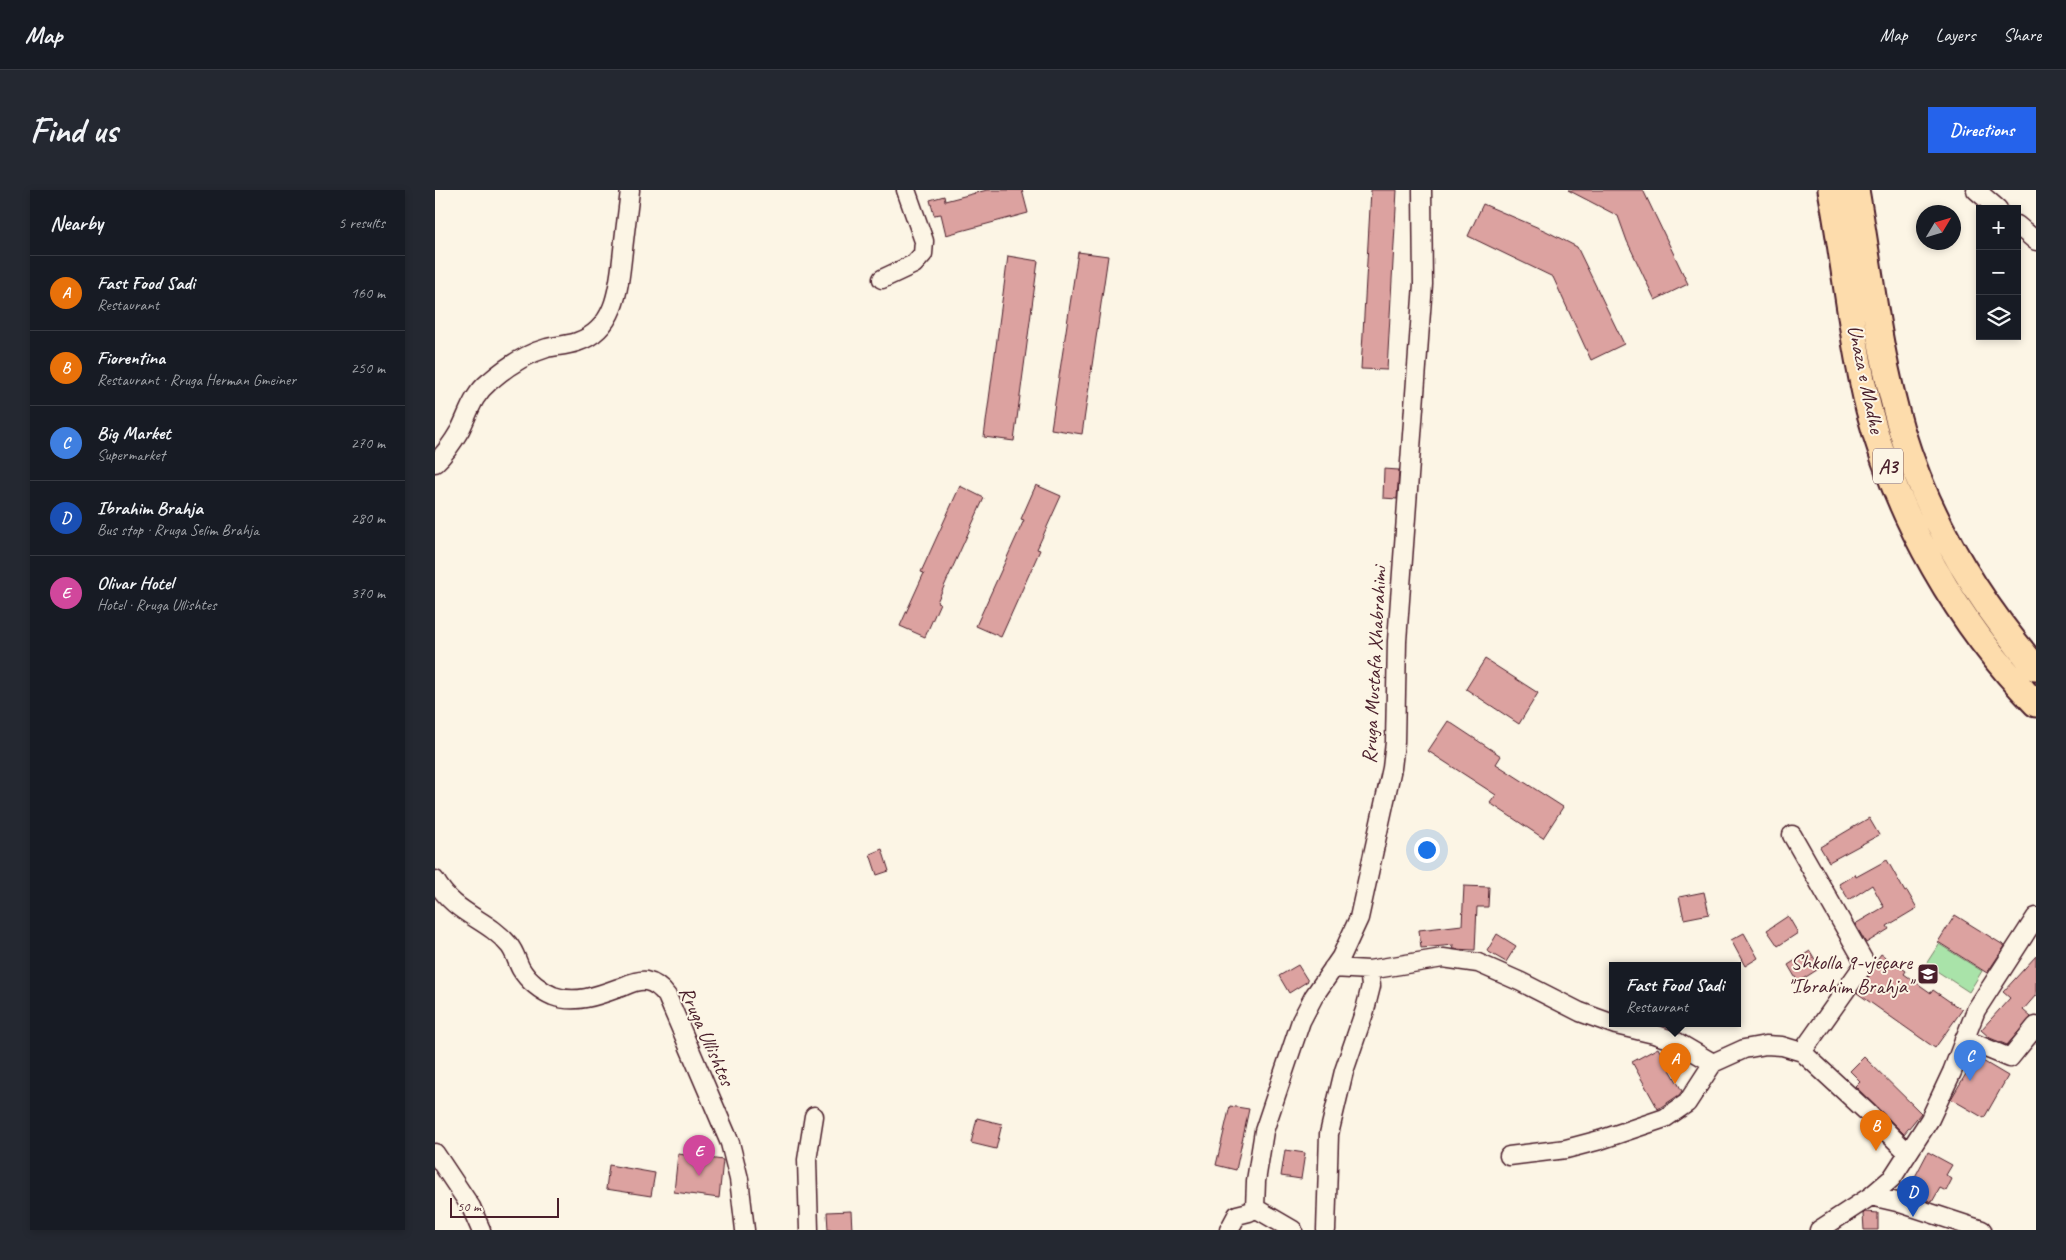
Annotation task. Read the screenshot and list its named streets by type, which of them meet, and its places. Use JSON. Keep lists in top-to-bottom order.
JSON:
{
  "streets": {
    "highway": ["Unaza e Madhe", "A3"],
    "street": ["Rruga Mustafa Xhabrahimi", "Rruga Ullishtes"]
  },
  "places": {
    "school or university": ["Shkolla 9-vjeçare \"Ibrahim Brahja\""]
  },
  "scale_bar": "50 m",
  "north": "top right",
  "page": {
    "header": "Map",
    "nav": ["Map", "Layers", "Share"],
    "buttons": "Directions",
    "title": "Find us",
    "heading": ["Nearby", "5 results"],
    "map_buttons": ["+", "−"],
    "list": [
      {
        "mark": "A",
        "name": "Fast Food Sadi",
        "note": "Restaurant",
        "value": "160 m"
      },
      {
        "mark": "B",
        "name": "Fiorentina",
        "note": "Restaurant · Rruga Herman Gmeiner",
        "value": "250 m"
      },
      {
        "mark": "C",
        "name": "Big Market",
        "note": "Supermarket",
        "value": "270 m"
      },
      {
        "mark": "D",
        "name": "Ibrahim Brahja",
        "note": "Bus stop · Rruga Selim Brahja",
        "value": "280 m"
      },
      {
        "mark": "E",
        "name": "Olivar Hotel",
        "note": "Hotel · Rruga Ullishtes",
        "value": "370 m"
      }
    ],
    "popup": ["Fast Food Sadi", "Restaurant"],
    "pins": [
      "C",
      "A",
      "B",
      "E",
      "D"
    ],
    "scale": "50 m"
  }
}
